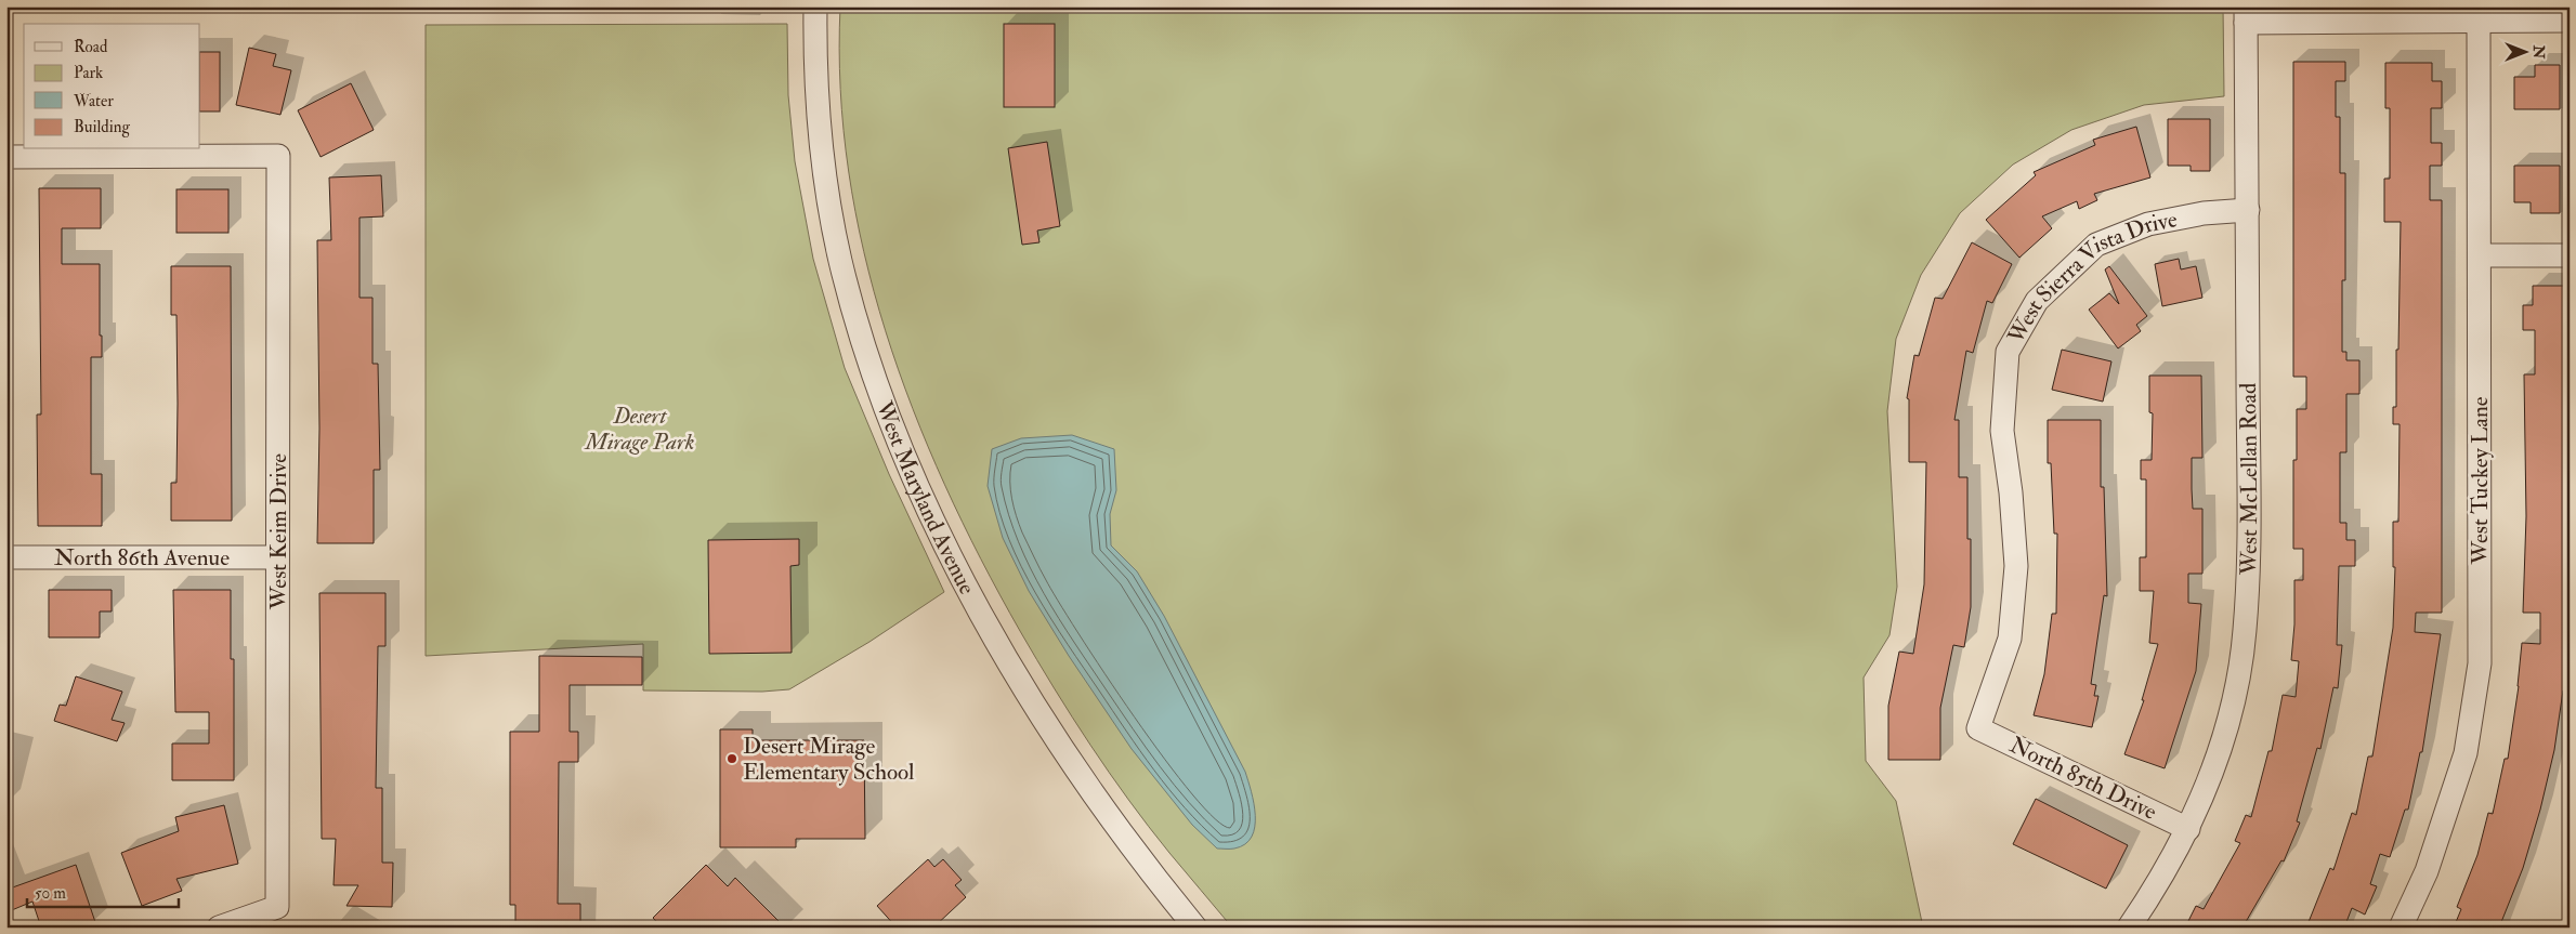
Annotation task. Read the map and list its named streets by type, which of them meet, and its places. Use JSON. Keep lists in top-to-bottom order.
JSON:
{
  "streets": {
    "street": [
      "West Sierra Vista Drive",
      "West McLellan Road",
      "West Tuckey Lane",
      "West Maryland Avenue",
      "West Keim Drive",
      "North 86th Avenue",
      "North 85th Drive"
    ]
  },
  "crossings": [
    ["West Sierra Vista Drive", "West McLellan Road"],
    ["West Sierra Vista Drive", "North 85th Drive"],
    ["West McLellan Road", "North 85th Drive"],
    ["West Keim Drive", "North 86th Avenue"]
  ],
  "parks": ["Desert Mirage Park"],
  "places": ["Desert Mirage Elementary School"],
  "legend": [
    "Road",
    "Park",
    "Water",
    "Building"
  ],
  "scale_bar": "50 m",
  "north": "right"
}
